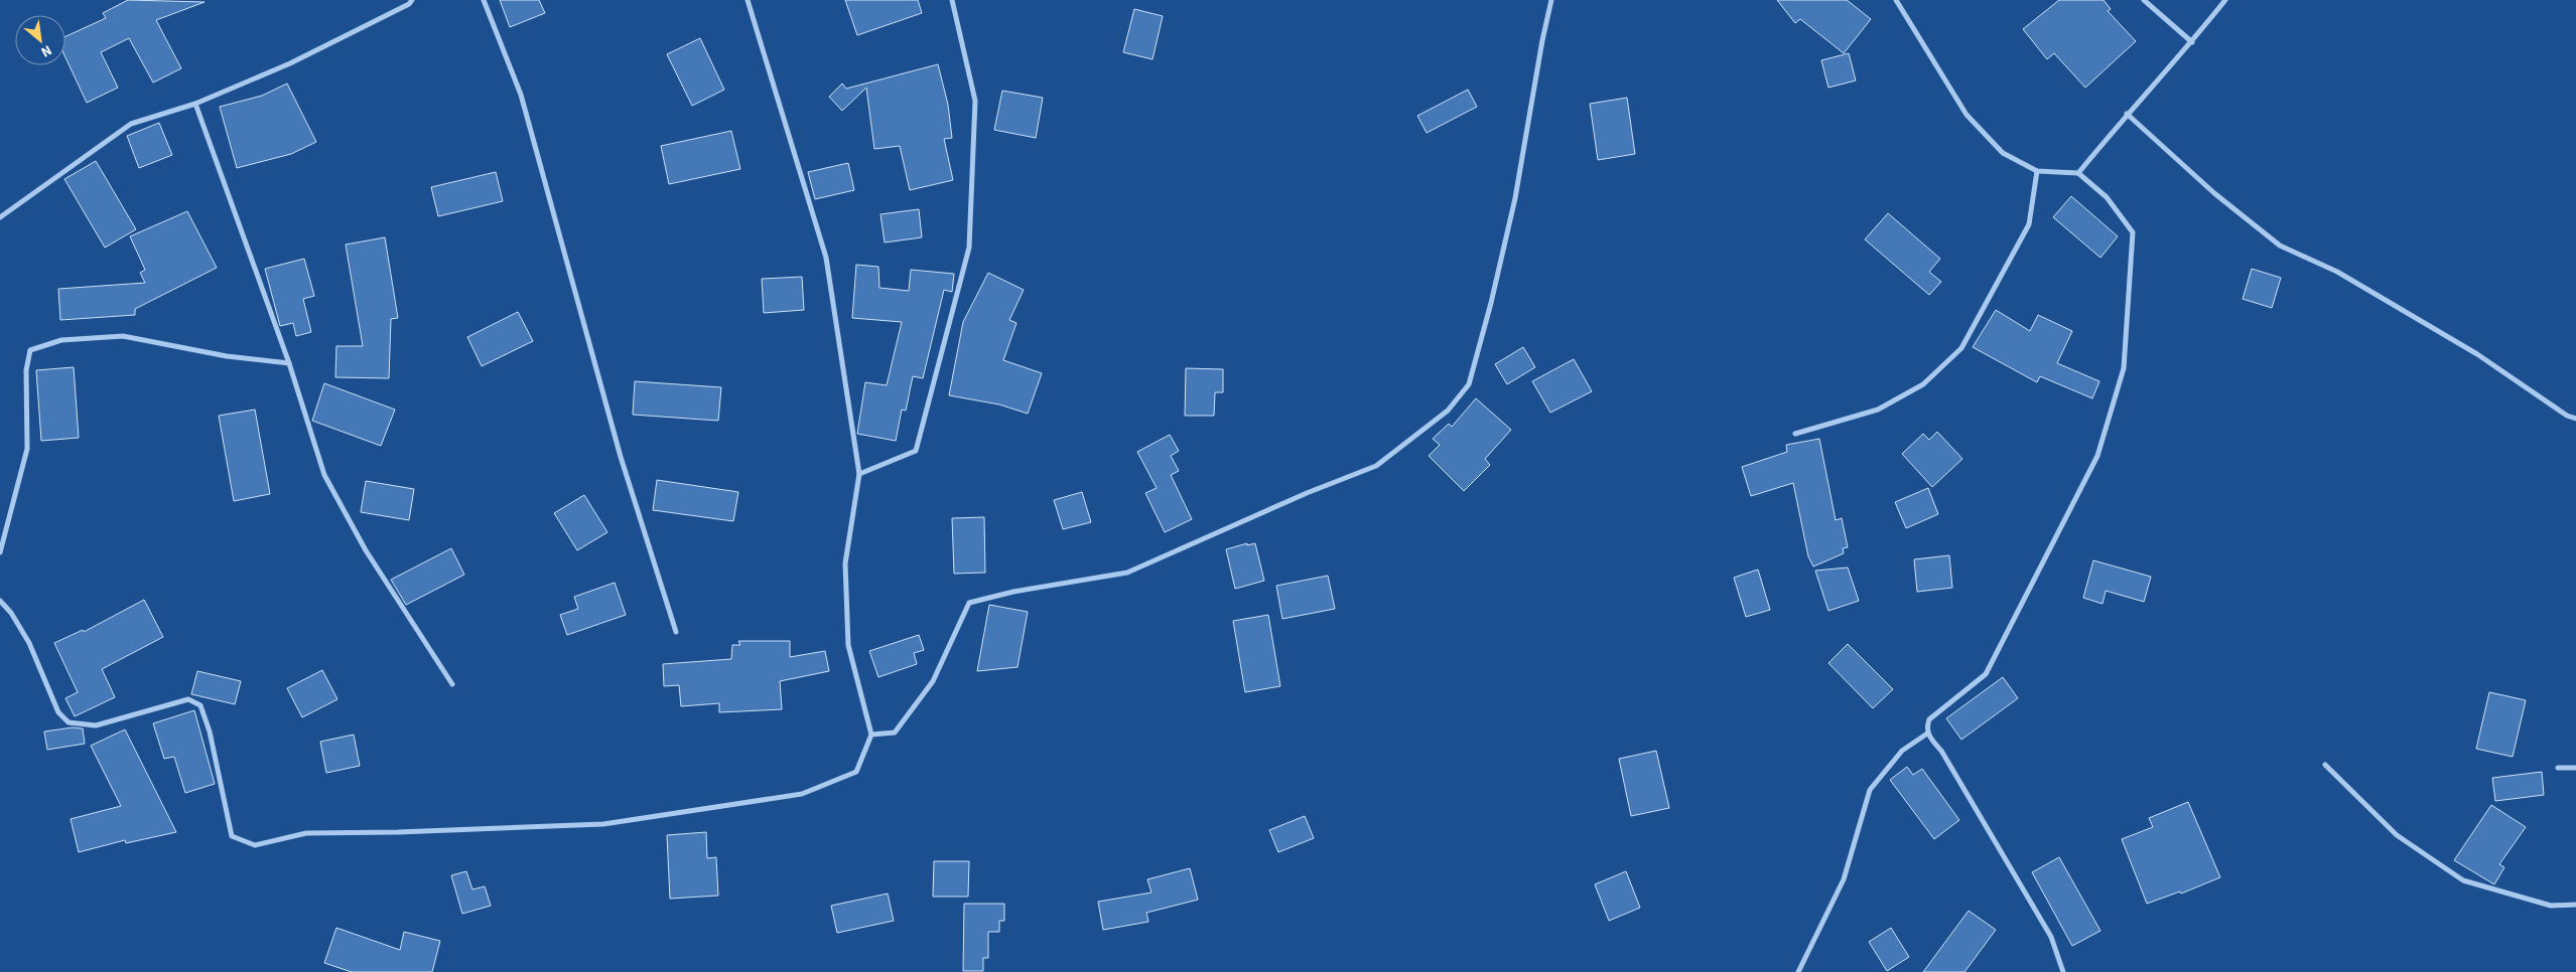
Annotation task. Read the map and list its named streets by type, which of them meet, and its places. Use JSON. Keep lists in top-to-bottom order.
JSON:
{
  "north": "bottom right"
}
